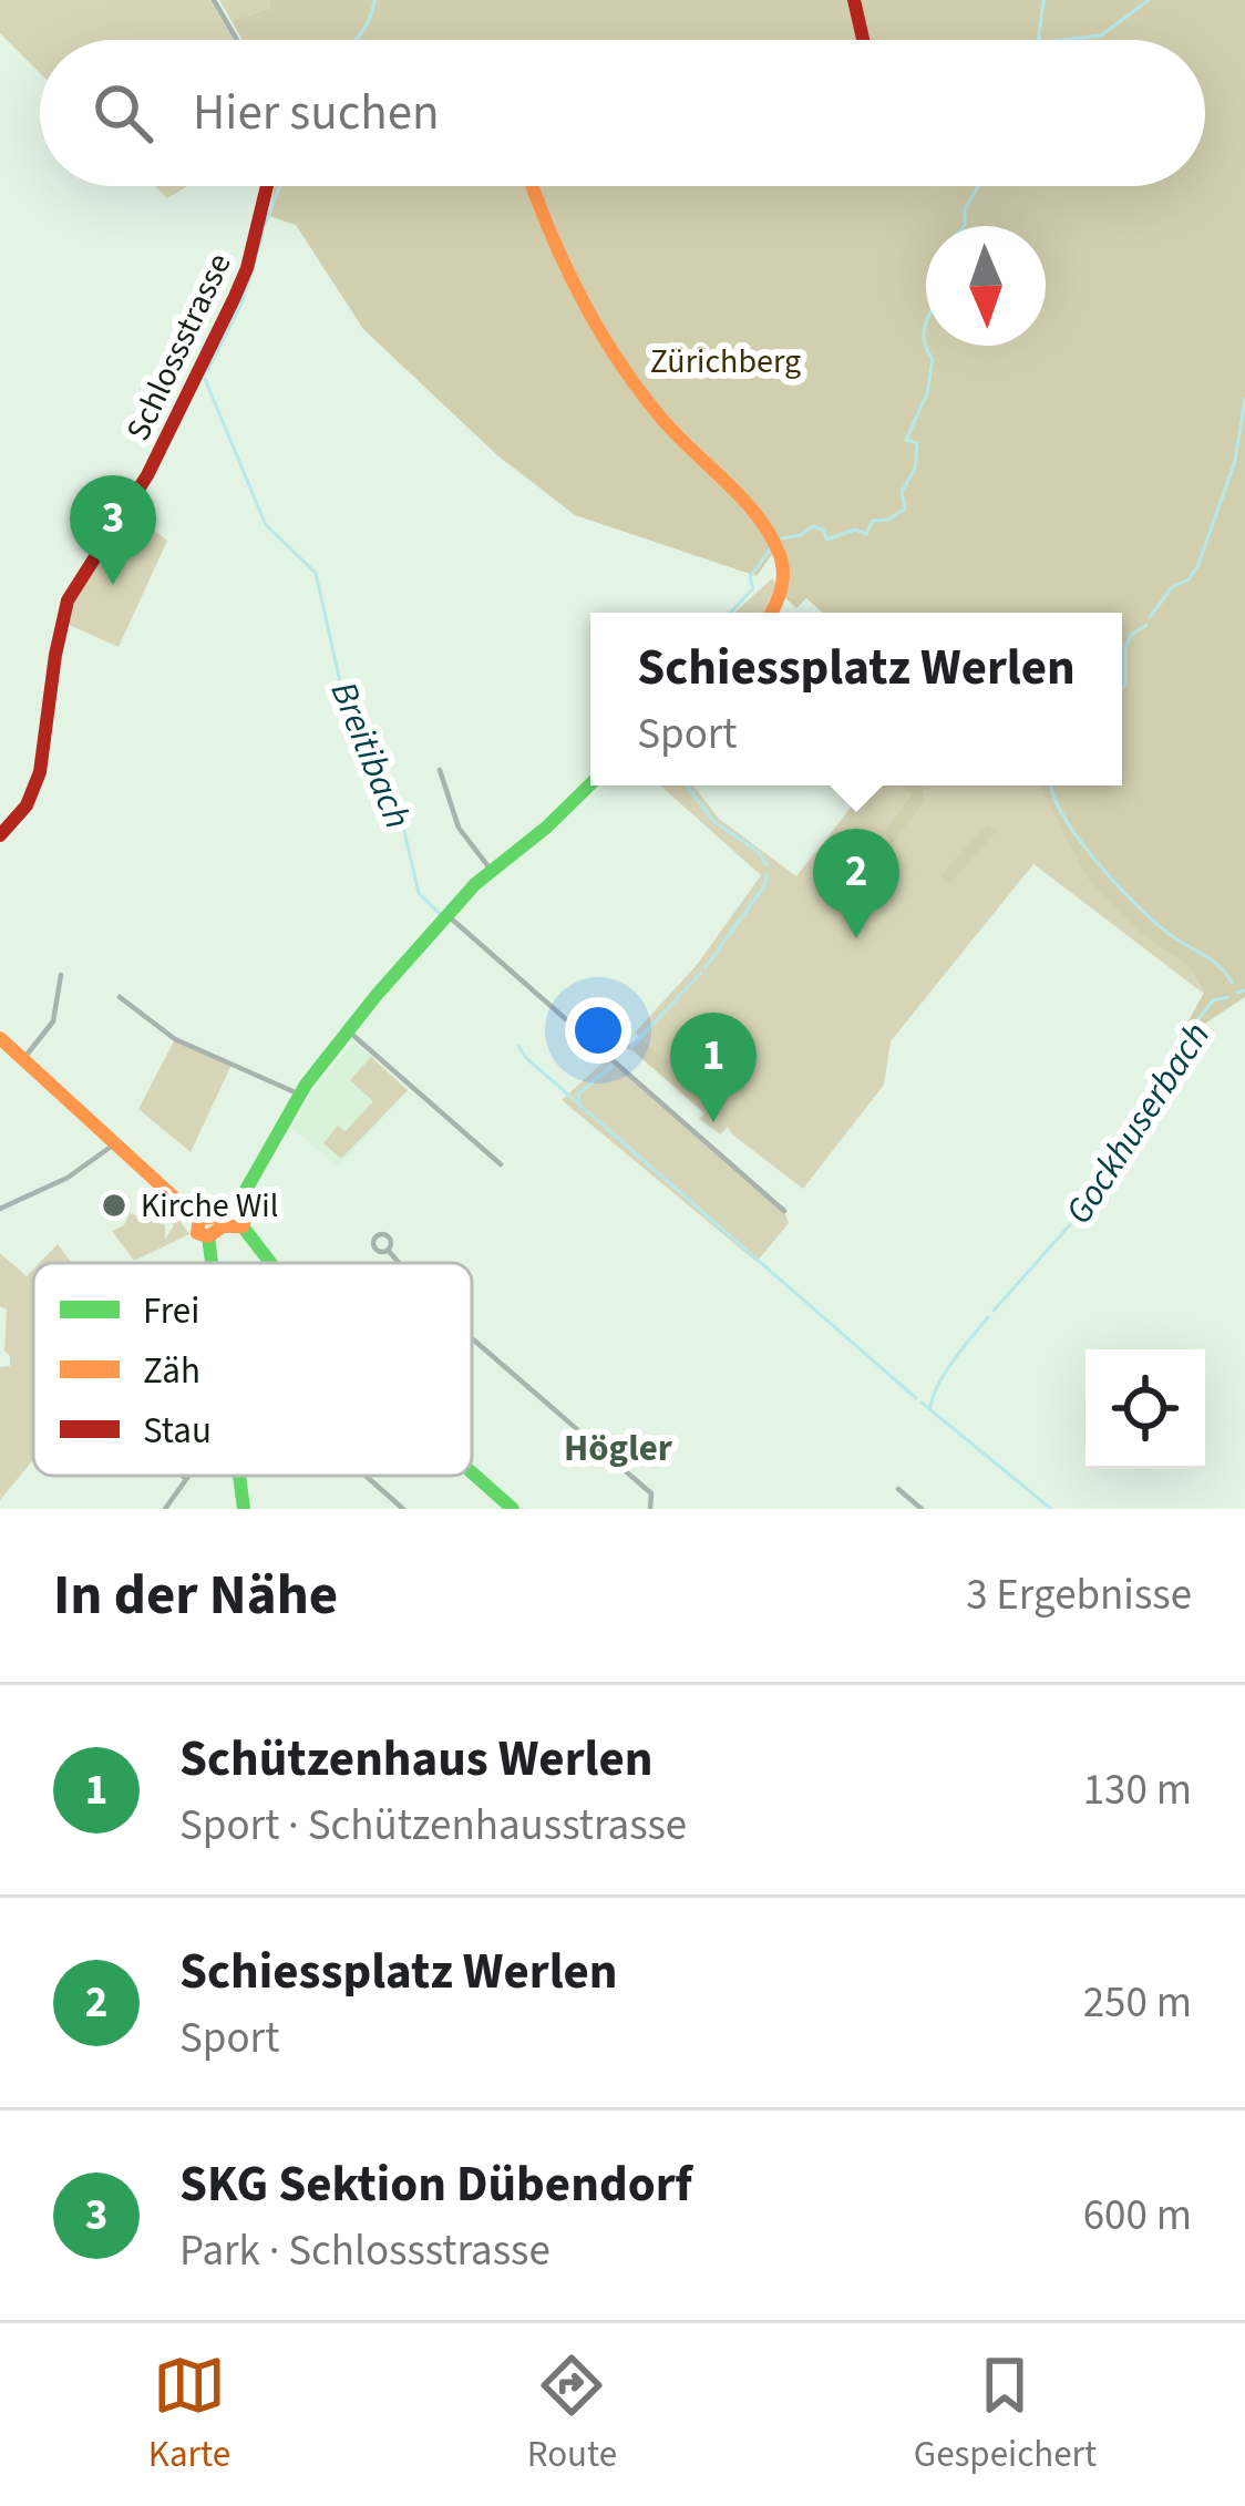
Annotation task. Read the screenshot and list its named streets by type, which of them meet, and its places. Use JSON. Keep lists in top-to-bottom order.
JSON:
{
  "streets": {
    "street": ["Schlossstrasse"]
  },
  "districts": ["Högler"],
  "water": ["Breitibach", "Gockhuserbach"],
  "parks": ["Zürichberg"],
  "places": ["Kirche Wil"],
  "legend": ["Frei", "Zäh", "Stau"],
  "north": "bottom",
  "page": {
    "search": "Hier suchen",
    "pins": ["3", "2", "1"],
    "popup": ["Schiessplatz Werlen", "Sport"],
    "heading": ["In der Nähe", "3 Ergebnisse"],
    "list": [
      {
        "mark": "1",
        "name": "Schützenhaus Werlen",
        "note": "Sport · Schützenhausstrasse",
        "value": "130 m"
      },
      {
        "mark": "2",
        "name": "Schiessplatz Werlen",
        "note": "Sport",
        "value": "250 m"
      },
      {
        "mark": "3",
        "name": "SKG Sektion Dübendorf",
        "note": "Park · Schlossstrasse",
        "value": "600 m"
      }
    ],
    "nav": ["Karte", "Route", "Gespeichert"]
  }
}
